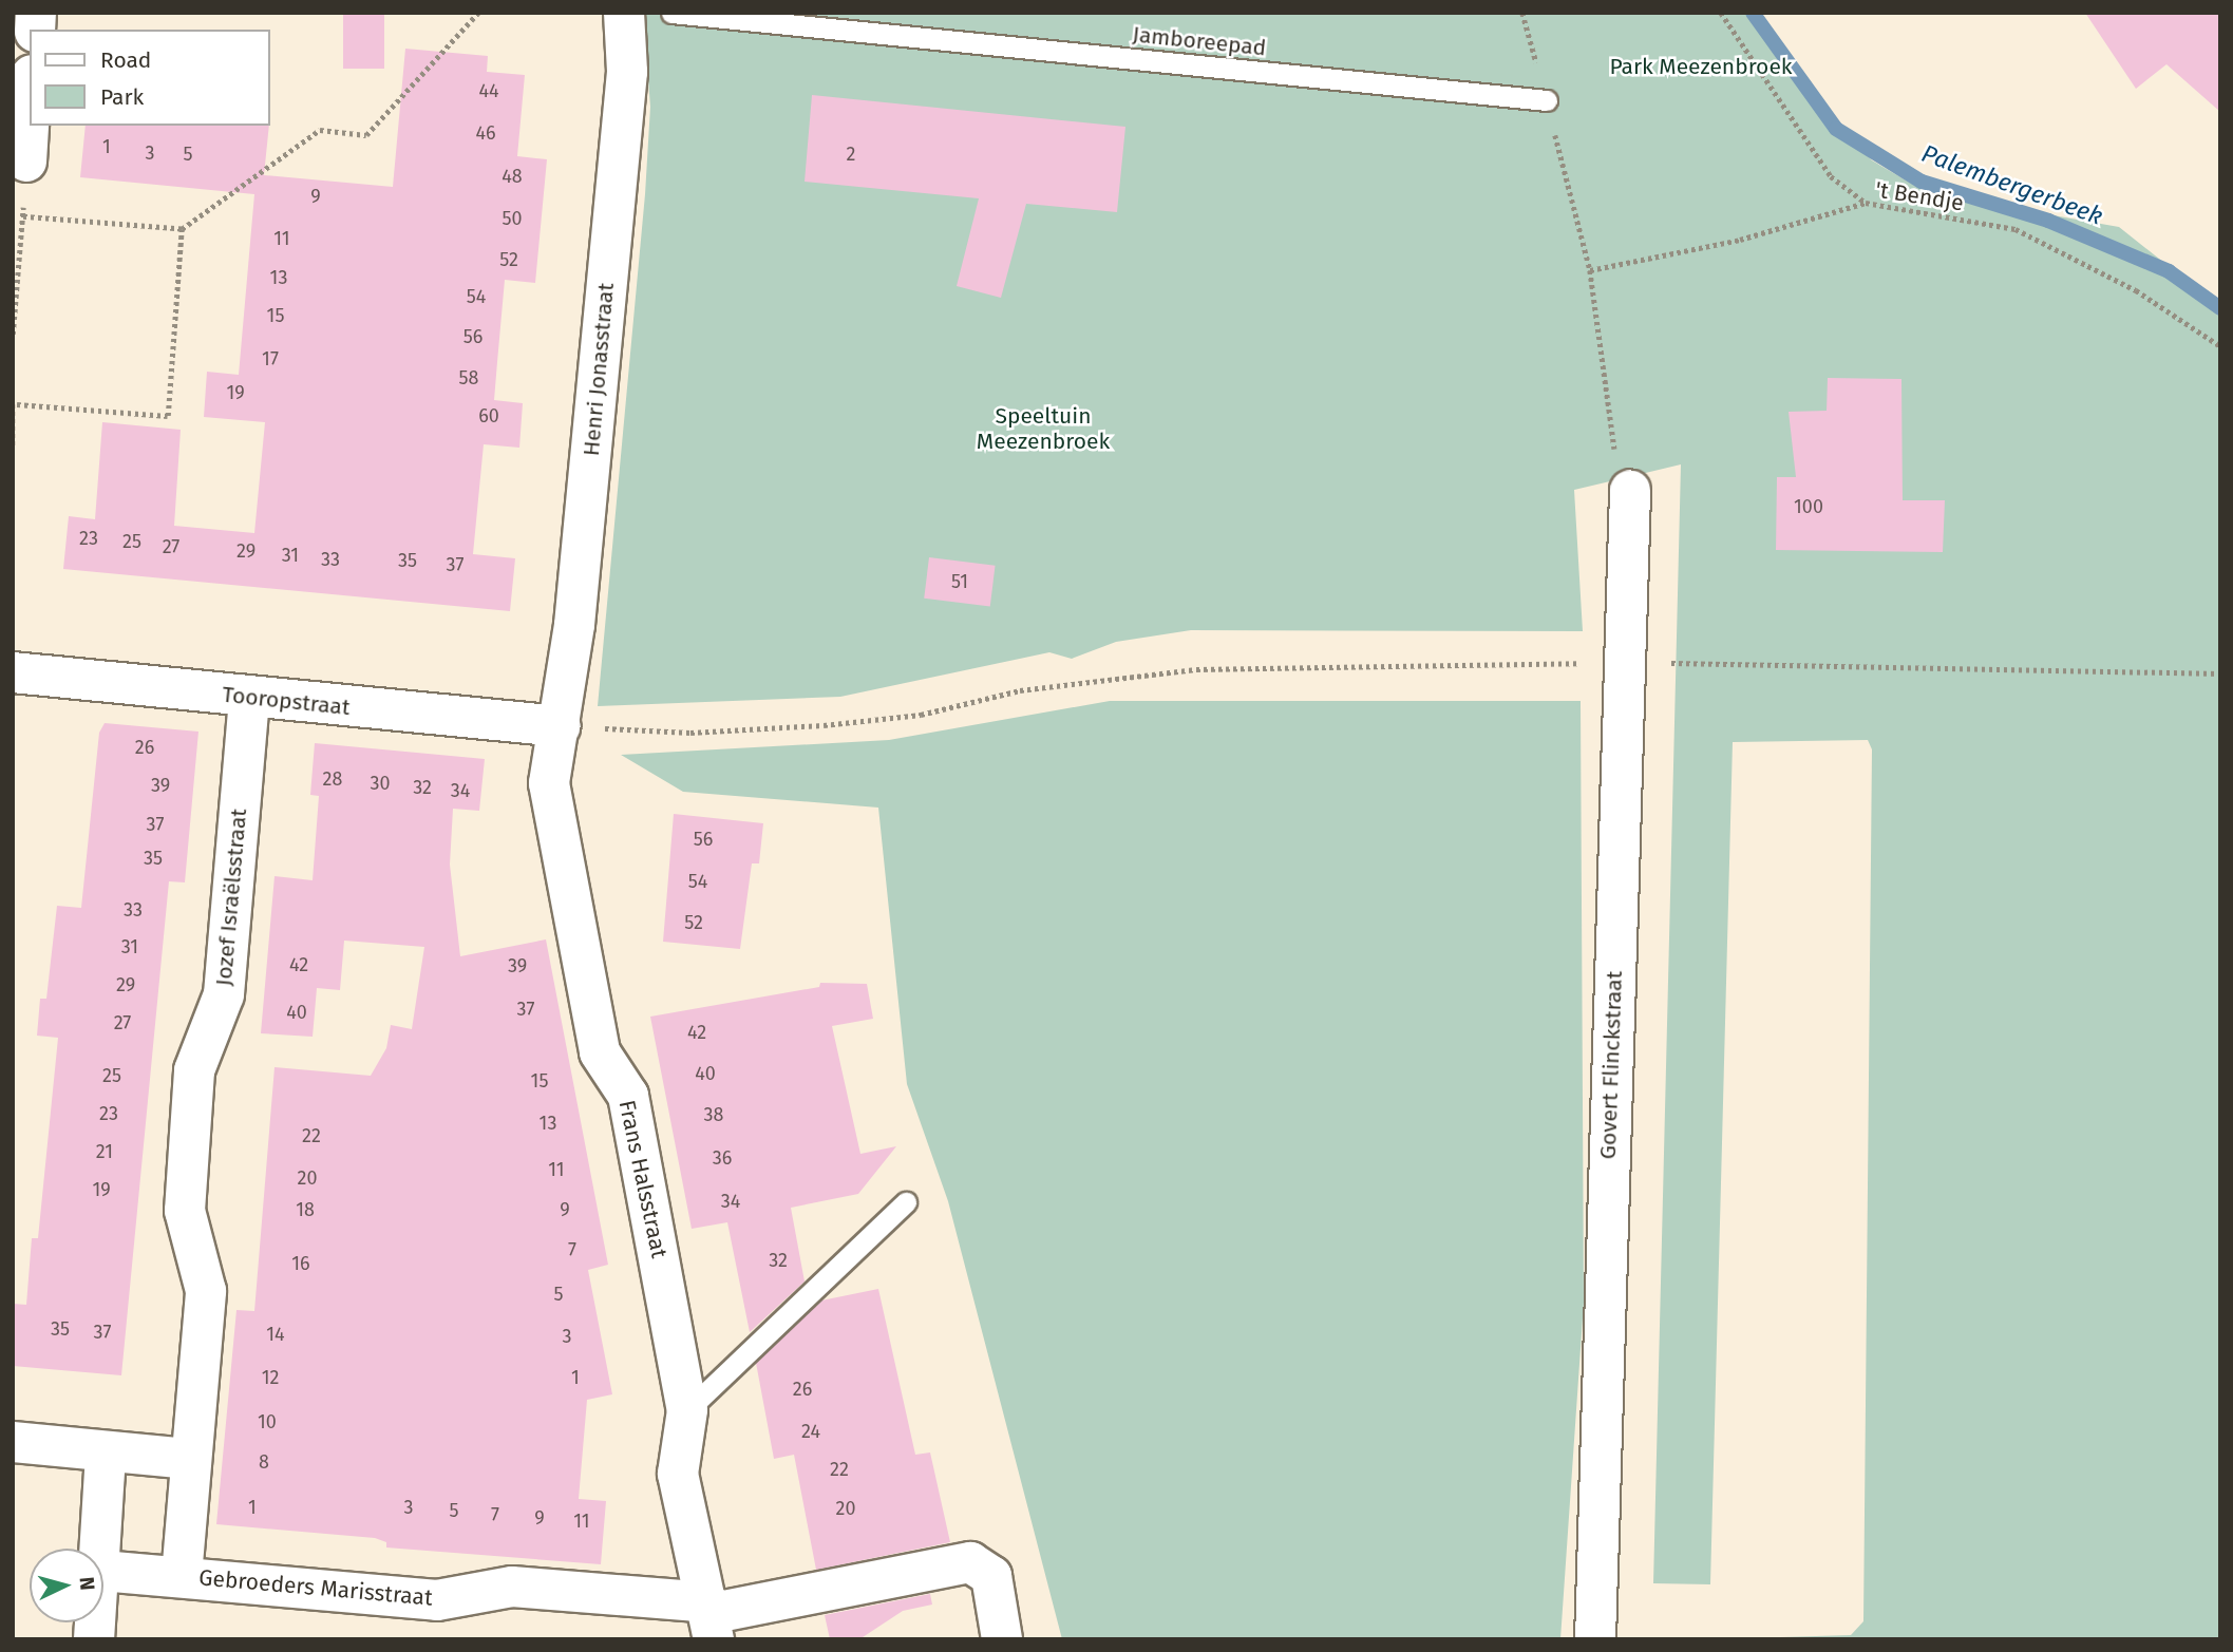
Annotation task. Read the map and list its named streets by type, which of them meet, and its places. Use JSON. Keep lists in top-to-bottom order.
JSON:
{
  "streets": {
    "street": [
      "Henri Jonasstraat",
      "Tooropstraat",
      "Jozef Israëlsstraat",
      "Govert Flinckstraat",
      "Frans Halsstraat",
      "Gebroeders Marisstraat"
    ],
    "lane": ["Jamboreepad"],
    "path": ["'t Bendje"]
  },
  "crossings": [
    ["Henri Jonasstraat", "Tooropstraat"],
    ["Henri Jonasstraat", "Frans Halsstraat"],
    ["Tooropstraat", "Jozef Israëlsstraat"],
    ["Tooropstraat", "Frans Halsstraat"],
    ["Jozef Israëlsstraat", "Gebroeders Marisstraat"],
    ["Frans Halsstraat", "Gebroeders Marisstraat"]
  ],
  "water": ["Palembergerbeek"],
  "parks": ["Park Meezenbroek", "Speeltuin Meezenbroek"],
  "house_numbers": [
    "44",
    "46",
    "1",
    "3",
    "5",
    "2",
    "48",
    "9",
    "50",
    "11",
    "52",
    "13",
    "54",
    "15",
    "56",
    "17",
    "58",
    "19",
    "60",
    "100",
    "23",
    "25",
    "27",
    "29",
    "31",
    "33",
    "35",
    "37",
    "51",
    "26",
    "28",
    "30",
    "39",
    "32",
    "34",
    "37",
    "56",
    "35",
    "54",
    "33",
    "52",
    "31",
    "42",
    "39",
    "29",
    "37",
    "40",
    "27",
    "42",
    "40",
    "25",
    "15",
    "23",
    "38",
    "13",
    "22",
    "21",
    "36",
    "11",
    "20",
    "19",
    "34",
    "18",
    "9",
    "7",
    "32",
    "16",
    "5",
    "35",
    "37",
    "14",
    "3",
    "12",
    "1",
    "26",
    "10",
    "24",
    "8",
    "22",
    "1",
    "3",
    "20",
    "5",
    "7",
    "9",
    "11"
  ],
  "legend": ["Road", "Park"],
  "north": "right"
}
